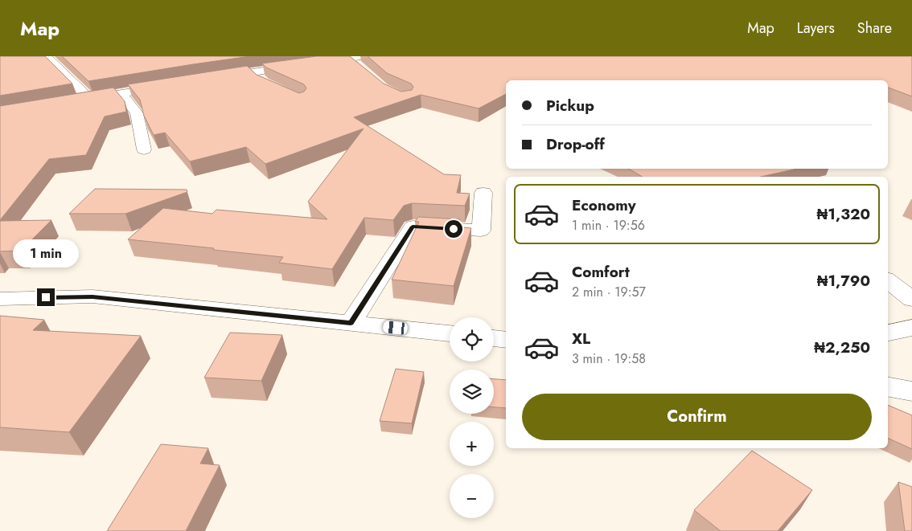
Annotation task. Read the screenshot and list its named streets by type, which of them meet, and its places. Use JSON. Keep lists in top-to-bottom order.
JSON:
{
  "page": {
    "header": "Map",
    "nav": ["Map", "Layers", "Share"],
    "banner": ["Pickup", "Drop-off"],
    "list": [
      {
        "name": "Economy",
        "note": "1 min · 19:56",
        "value": "₦1,320"
      },
      {
        "name": "Comfort",
        "note": "2 min · 19:57",
        "value": "₦1,790"
      },
      {
        "name": "XL",
        "note": "3 min · 19:58",
        "value": "₦2,250"
      }
    ],
    "bubble": "1 min",
    "map_buttons": ["+", "−"],
    "buttons": "Confirm"
  }
}
